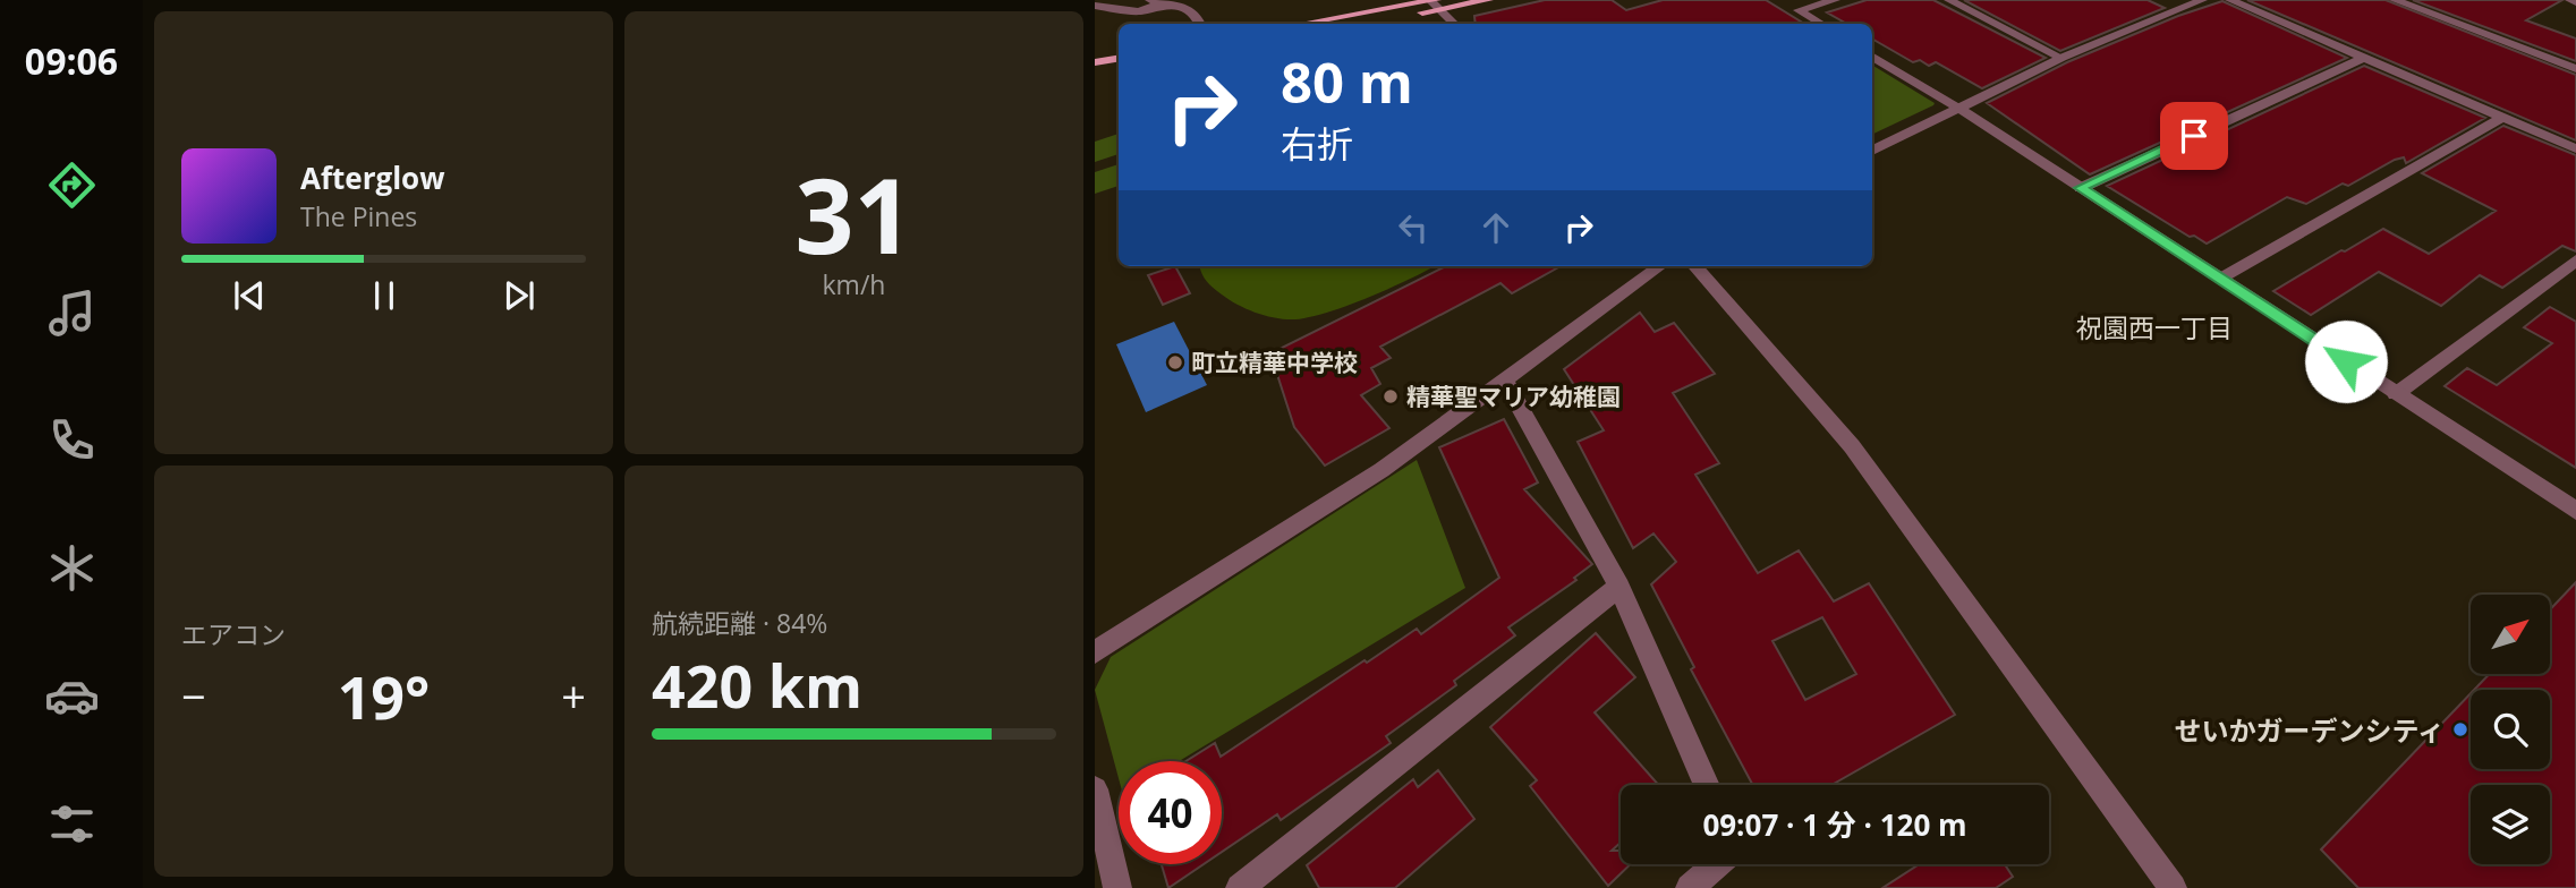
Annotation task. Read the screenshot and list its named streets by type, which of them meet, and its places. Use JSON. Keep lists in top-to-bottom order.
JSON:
{
  "districts": ["祝園西一丁目"],
  "places": ["町立精華中学校", "精華聖マリア幼稚園", "せいかガーデンシティ"],
  "north": "top right",
  "page": {
    "tabs": "09:06",
    "tile": [
      ["31", "km/h"],
      "エアコン",
      ["航続距離 · 84%", "420 km"]
    ],
    "turn": ["80 m", "右折"],
    "song": ["Afterglow", "The Pines"],
    "heat": ["−", "19°", "+"],
    "limit": "40",
    "trip": "09:07 · 1 分 · 120 m"
  }
}
